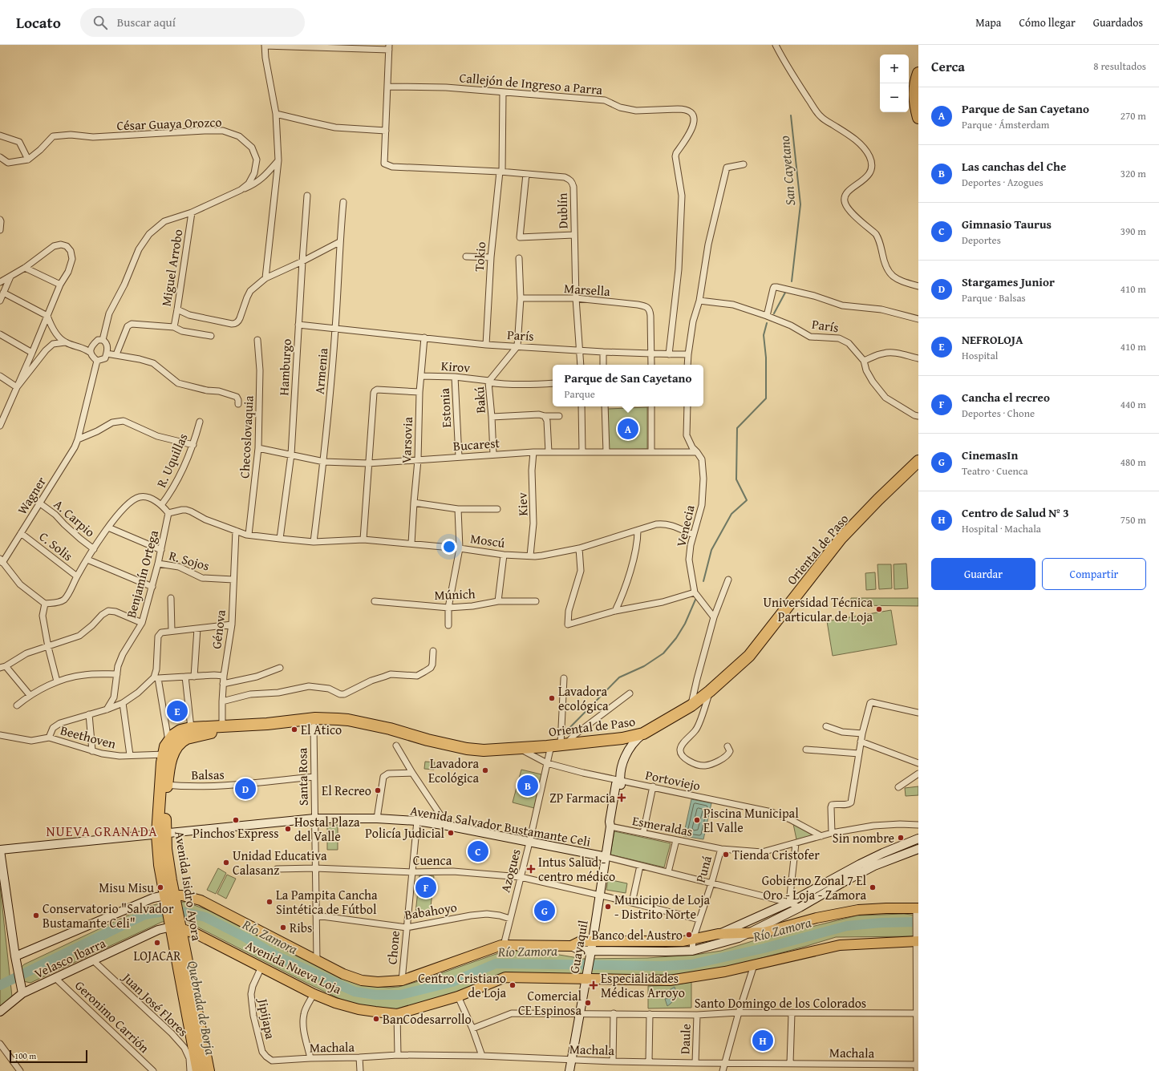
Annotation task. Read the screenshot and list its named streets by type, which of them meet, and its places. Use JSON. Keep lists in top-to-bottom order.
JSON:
{
  "streets": {
    "highway": ["Oriental de Paso", "Avenida Isidro Ayora"],
    "main road": [
      "Avenida Salvador Bustamante Celi",
      "Guayaquil",
      "Velasco Ibarra",
      "Avenida Nueva Loja"
    ],
    "street": [
      "Callejón de Ingreso a Parra",
      "César Guaya Orozco",
      "Dublín",
      "Tokio",
      "Miguel Arrobo",
      "Marsella",
      "París",
      "Kirov",
      "Hamburgo",
      "Armenia",
      "Bakú",
      "Estonia",
      "Checoslovaquia",
      "Varsovia",
      "Bucarest",
      "R. Uquillas",
      "Wagner",
      "Kiev",
      "A. Carpio",
      "Venecia",
      "Moscú",
      "C. Solis",
      "R. Sojos",
      "Benjamín Ortega",
      "Múnich",
      "Génova",
      "Beethoven",
      "Balsas",
      "Santa Rosa",
      "Portoviejo",
      "Esmeraldas",
      "Cuenca",
      "Puná",
      "Azogues",
      "Babahoyo",
      "Chone",
      "Santo Domingo de los Colorados",
      "Juan José Flores",
      "Geronimo Carrión",
      "Jipijapa",
      "Daule",
      "Machala"
    ]
  },
  "crossings": [
    ["Callejón de Ingreso a Parra", "Tokio"],
    ["Callejón de Ingreso a Parra", "París"],
    ["César Guaya Orozco", "Miguel Arrobo"],
    ["Dublín", "Tokio"],
    ["Dublín", "Marsella"],
    ["Dublín", "París"],
    ["Tokio", "París"],
    ["Marsella", "París"],
    ["París", "Hamburgo"],
    ["París", "Armenia"],
    ["París", "Bakú"],
    ["París", "Varsovia"],
    ["Kirov", "Bakú"],
    ["Kirov", "Estonia"],
    ["Kirov", "Varsovia"],
    ["Hamburgo", "Bucarest"],
    ["Hamburgo", "Moscú"],
    ["Armenia", "Bucarest"],
    ["Armenia", "Moscú"],
    ["Bakú", "Bucarest"],
    ["Estonia", "Bucarest"],
    ["Checoslovaquia", "Bucarest"],
    ["Checoslovaquia", "Moscú"],
    ["Varsovia", "Bucarest"],
    ["Varsovia", "Moscú"],
    ["Bucarest", "Kiev"],
    ["Bucarest", "Venecia"],
    ["Wagner", "A. Carpio"],
    ["Wagner", "C. Solis"],
    ["Kiev", "Moscú"],
    ["Venecia", "Moscú"],
    ["Moscú", "Benjamín Ortega"],
    ["Moscú", "Génova"],
    ["Oriental de Paso", "Portoviejo"],
    ["Oriental de Paso", "Azogues"],
    ["Oriental de Paso", "Avenida Isidro Ayora"],
    ["Oriental de Paso", "Guayaquil"],
    ["R. Sojos", "Benjamín Ortega"],
    ["R. Sojos", "Génova"],
    ["Génova", "Avenida Isidro Ayora"],
    ["Beethoven", "Avenida Isidro Ayora"],
    ["Balsas", "Santa Rosa"],
    ["Balsas", "Avenida Isidro Ayora"],
    ["Santa Rosa", "Avenida Salvador Bustamante Celi"],
    ["Santa Rosa", "Cuenca"],
    ["Santa Rosa", "Babahoyo"],
    ["Portoviejo", "Esmeraldas"],
    ["Portoviejo", "Azogues"],
    ["Portoviejo", "Guayaquil"],
    ["Avenida Salvador Bustamante Celi", "Puná"],
    ["Avenida Salvador Bustamante Celi", "Azogues"],
    ["Avenida Salvador Bustamante Celi", "Avenida Isidro Ayora"],
    ["Avenida Salvador Bustamante Celi", "Guayaquil"],
    ["Avenida Salvador Bustamante Celi", "Chone"],
    ["Esmeraldas", "Puná"],
    ["Esmeraldas", "Guayaquil"],
    ["Cuenca", "Puná"],
    ["Cuenca", "Azogues"],
    ["Cuenca", "Guayaquil"],
    ["Cuenca", "Chone"],
    ["Azogues", "Babahoyo"],
    ["Avenida Isidro Ayora", "Velasco Ibarra"],
    ["Avenida Isidro Ayora", "Avenida Nueva Loja"],
    ["Babahoyo", "Chone"],
    ["Guayaquil", "Avenida Nueva Loja"],
    ["Guayaquil", "Santo Domingo de los Colorados"],
    ["Guayaquil", "Machala"],
    ["Velasco Ibarra", "Avenida Nueva Loja"],
    ["Velasco Ibarra", "Juan José Flores"],
    ["Velasco Ibarra", "Geronimo Carrión"],
    ["Avenida Nueva Loja", "Jipijapa"],
    ["Santo Domingo de los Colorados", "Daule"],
    ["Jipijapa", "Machala"],
    ["Daule", "Machala"]
  ],
  "districts": ["NUEVA GRANADA"],
  "water": ["San Cayetano", "Río Zamora", "Quebrada de Borja"],
  "places": {
    "other": [
      "Universidad Técnica Particular de Loja",
      "Lavadora ecológica",
      "El Atico",
      "Lavadora Ecológica",
      "El Recreo",
      "Pinchos Express",
      "Piscina Municipal El Valle",
      "Hostal Plaza del Valle",
      "Policía Judicial",
      "Sin nombre",
      "Tienda Cristofer",
      "Unidad Educativa Calasanz",
      "Misu Misu",
      "Gobierno Zonal 7 El Oro - Loja - Zamora",
      "La Pampita Cancha Sintética de Fútbol",
      "Municipio de Loja - Distrito Norte",
      "Conservatorio \"Salvador Bustamante Celi\"",
      "Ribs",
      "Banco del Austro",
      "LOJACAR",
      "Centro Cristiano de Loja",
      "Comercial CE Espinosa",
      "BanCodesarrollo"
    ],
    "health": ["ZP Farmacia", "Intus Salud - centro médico", "Especialidades Médicas Arroyo"]
  },
  "scale_bar": "100 m",
  "page": {
    "header": "Locato",
    "search": "Buscar aquí",
    "nav": ["Mapa", "Cómo llegar", "Guardados"],
    "heading": ["Cerca", "8 resultados"],
    "map_buttons": ["+", "−"],
    "list": [
      {
        "mark": "A",
        "name": "Parque de San Cayetano",
        "note": "Parque · Ámsterdam",
        "value": "270 m"
      },
      {
        "mark": "B",
        "name": "Las canchas del Che",
        "note": "Deportes · Azogues",
        "value": "320 m"
      },
      {
        "mark": "C",
        "name": "Gimnasio Taurus",
        "note": "Deportes",
        "value": "390 m"
      },
      {
        "mark": "D",
        "name": "Stargames Junior",
        "note": "Parque · Balsas",
        "value": "410 m"
      },
      {
        "mark": "E",
        "name": "NEFROLOJA",
        "note": "Hospital",
        "value": "410 m"
      },
      {
        "mark": "F",
        "name": "Cancha el recreo",
        "note": "Deportes · Chone",
        "value": "440 m"
      },
      {
        "mark": "G",
        "name": "CinemasIn",
        "note": "Teatro · Cuenca",
        "value": "480 m"
      },
      {
        "mark": "H",
        "name": "Centro de Salud Nº 3",
        "note": "Hospital · Machala",
        "value": "750 m"
      }
    ],
    "popup": ["Parque de San Cayetano", "Parque"],
    "pins": [
      "A",
      "E",
      "B",
      "D",
      "C",
      "F",
      "G",
      "H"
    ],
    "buttons": ["Guardar", "Compartir"],
    "scale": "100 m"
  }
}
